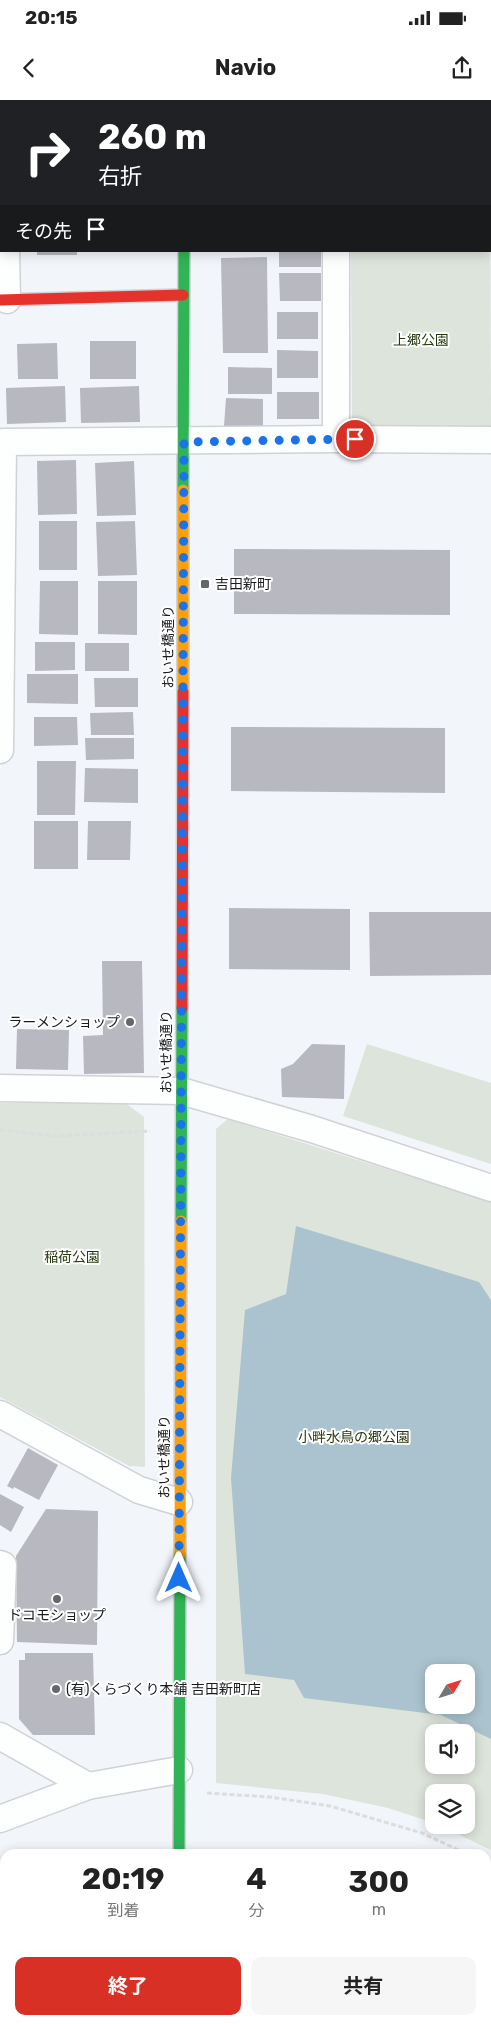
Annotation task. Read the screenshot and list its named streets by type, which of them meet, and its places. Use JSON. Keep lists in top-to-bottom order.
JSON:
{
  "streets": {
    "street": ["おいせ橋通り"]
  },
  "parks": ["上郷公園", "稲荷公園", "小畔水鳥の郷公園"],
  "places": {
    "transit": ["吉田新町"],
    "other": ["ラーメンショップ", "ドコモショップ", "(有)くらづくり本舗 吉田新町店"]
  },
  "north": "top right",
  "page": {
    "status": "20:15",
    "header": "Navio",
    "turn": ["260 m", "右折"],
    "then": "その先",
    "eta": [
      "20:19",
      "到着",
      "4",
      "分",
      "300",
      "m"
    ],
    "buttons": ["終了", "共有"]
  }
}
